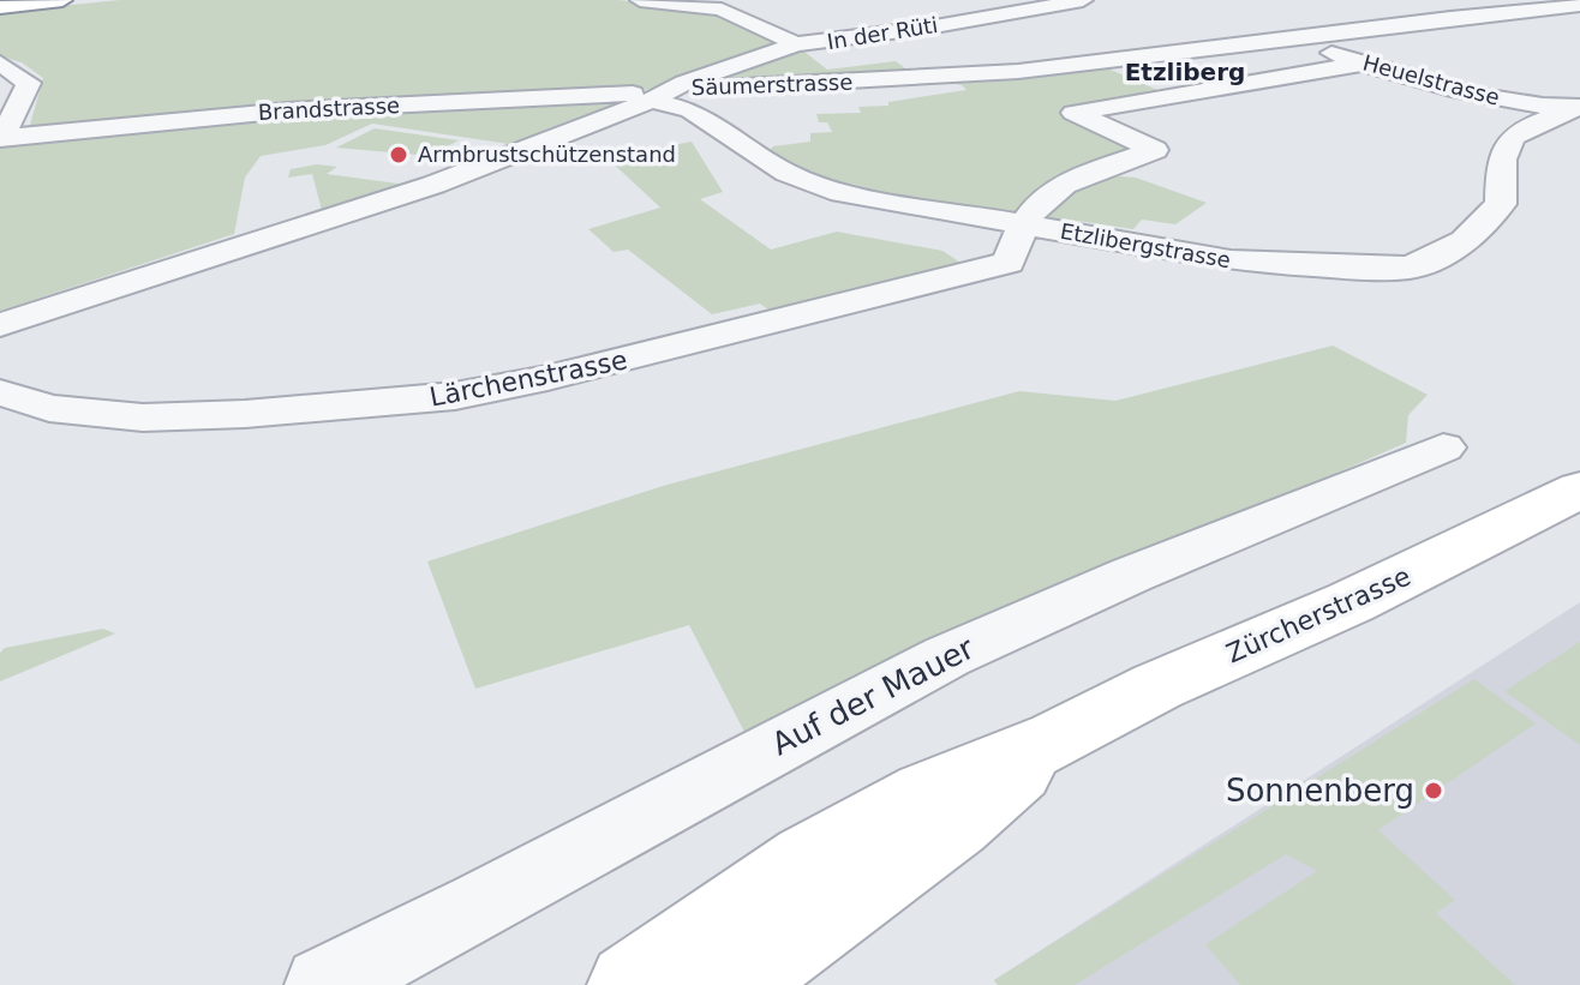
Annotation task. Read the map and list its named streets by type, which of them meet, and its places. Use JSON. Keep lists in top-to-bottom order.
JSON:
{
  "streets": {
    "main road": ["Zürcherstrasse"],
    "street": [
      "In der Rüti",
      "Heuelstrasse",
      "Säumerstrasse",
      "Brandstrasse",
      "Etzlibergstrasse",
      "Lärchenstrasse",
      "Auf der Mauer"
    ]
  },
  "crossings": [
    ["In der Rüti", "Säumerstrasse"],
    ["In der Rüti", "Brandstrasse"],
    ["In der Rüti", "Etzlibergstrasse"],
    ["Heuelstrasse", "Säumerstrasse"],
    ["Heuelstrasse", "Etzlibergstrasse"],
    ["Heuelstrasse", "Lärchenstrasse"],
    ["Säumerstrasse", "Brandstrasse"],
    ["Säumerstrasse", "Etzlibergstrasse"],
    ["Brandstrasse", "Etzlibergstrasse"],
    ["Etzlibergstrasse", "Lärchenstrasse"]
  ],
  "districts": ["Etzliberg"],
  "places": ["Armbrustschützenstand", "Sonnenberg"]
}
